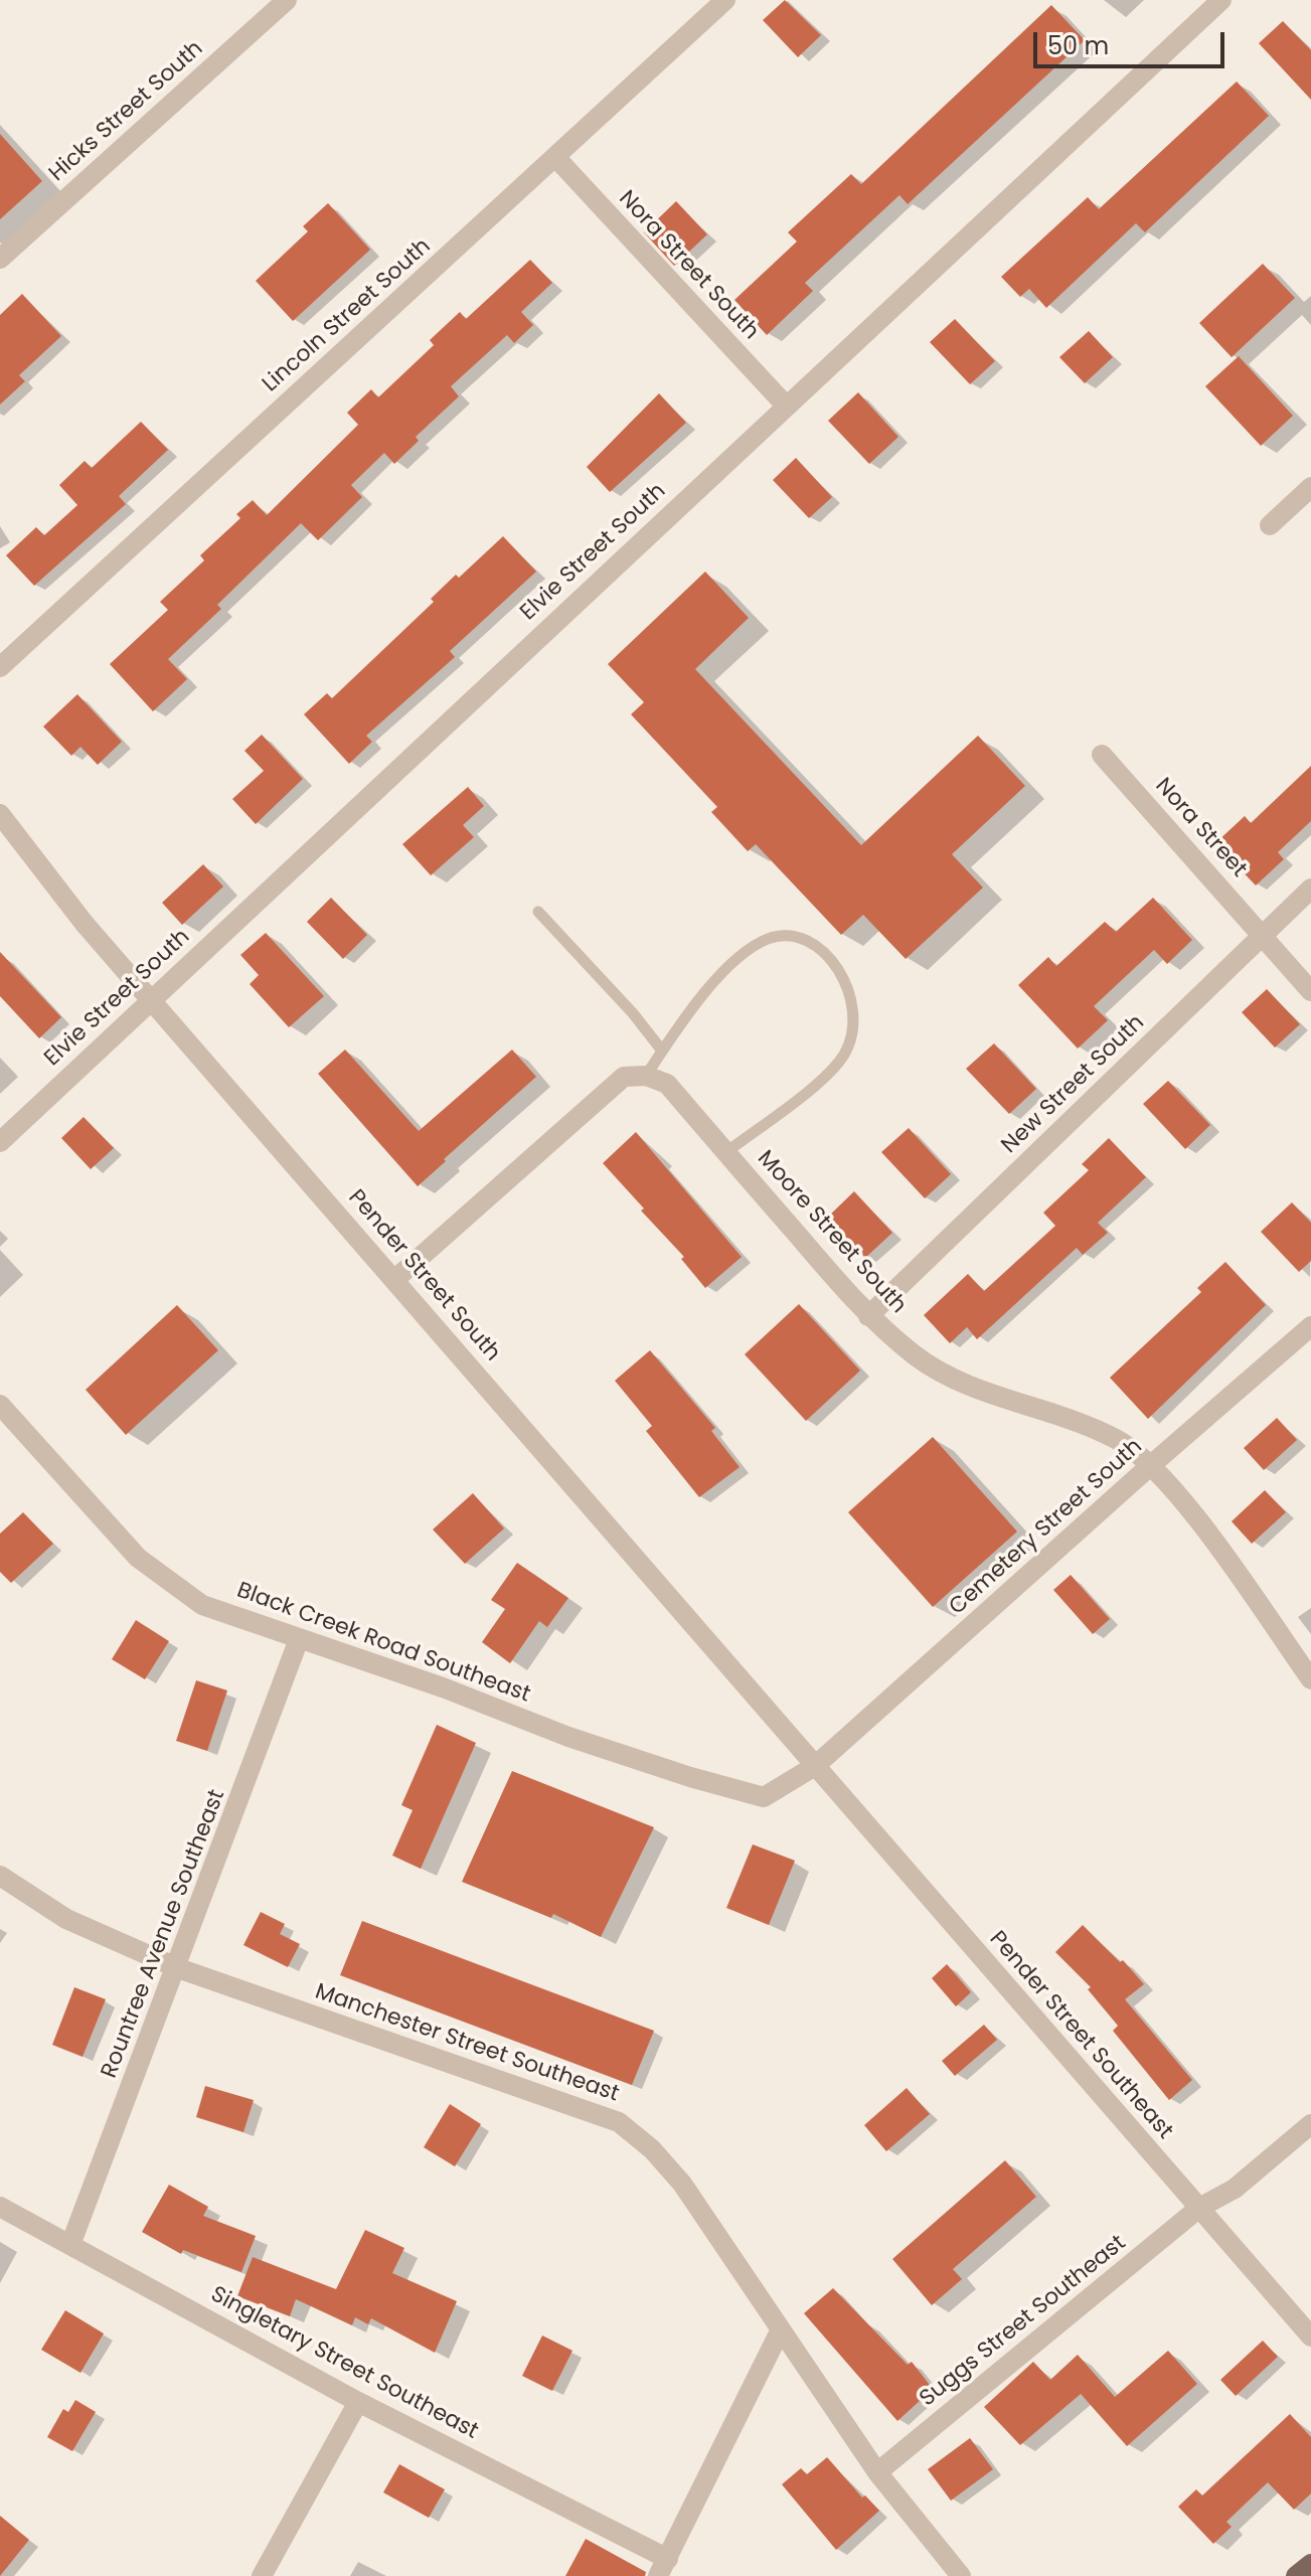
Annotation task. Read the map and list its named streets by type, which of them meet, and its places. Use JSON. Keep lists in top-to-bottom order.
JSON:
{
  "streets": {
    "street": [
      "Hicks Street South",
      "Nora Street South",
      "Lincoln Street South",
      "Elvie Street South",
      "Nora Street",
      "New Street South",
      "Moore Street South",
      "Pender Street South",
      "Cemetery Street South",
      "Black Creek Road Southeast",
      "Rountree Avenue Southeast",
      "Pender Street Southeast",
      "Manchester Street Southeast",
      "Suggs Street Southeast",
      "Singletary Street Southeast"
    ]
  },
  "crossings": [
    ["Nora Street South", "Lincoln Street South"],
    ["Nora Street South", "Elvie Street South"],
    ["Elvie Street South", "Pender Street South"],
    ["Nora Street", "New Street South"],
    ["New Street South", "Moore Street South"],
    ["Moore Street South", "Cemetery Street South"],
    ["Pender Street South", "Cemetery Street South"],
    ["Pender Street South", "Black Creek Road Southeast"],
    ["Pender Street South", "Pender Street Southeast"],
    ["Cemetery Street South", "Black Creek Road Southeast"],
    ["Cemetery Street South", "Pender Street Southeast"],
    ["Black Creek Road Southeast", "Rountree Avenue Southeast"],
    ["Black Creek Road Southeast", "Pender Street Southeast"],
    ["Rountree Avenue Southeast", "Manchester Street Southeast"],
    ["Rountree Avenue Southeast", "Singletary Street Southeast"],
    ["Pender Street Southeast", "Suggs Street Southeast"],
    ["Manchester Street Southeast", "Suggs Street Southeast"]
  ],
  "scale_bar": "50 m"
}
